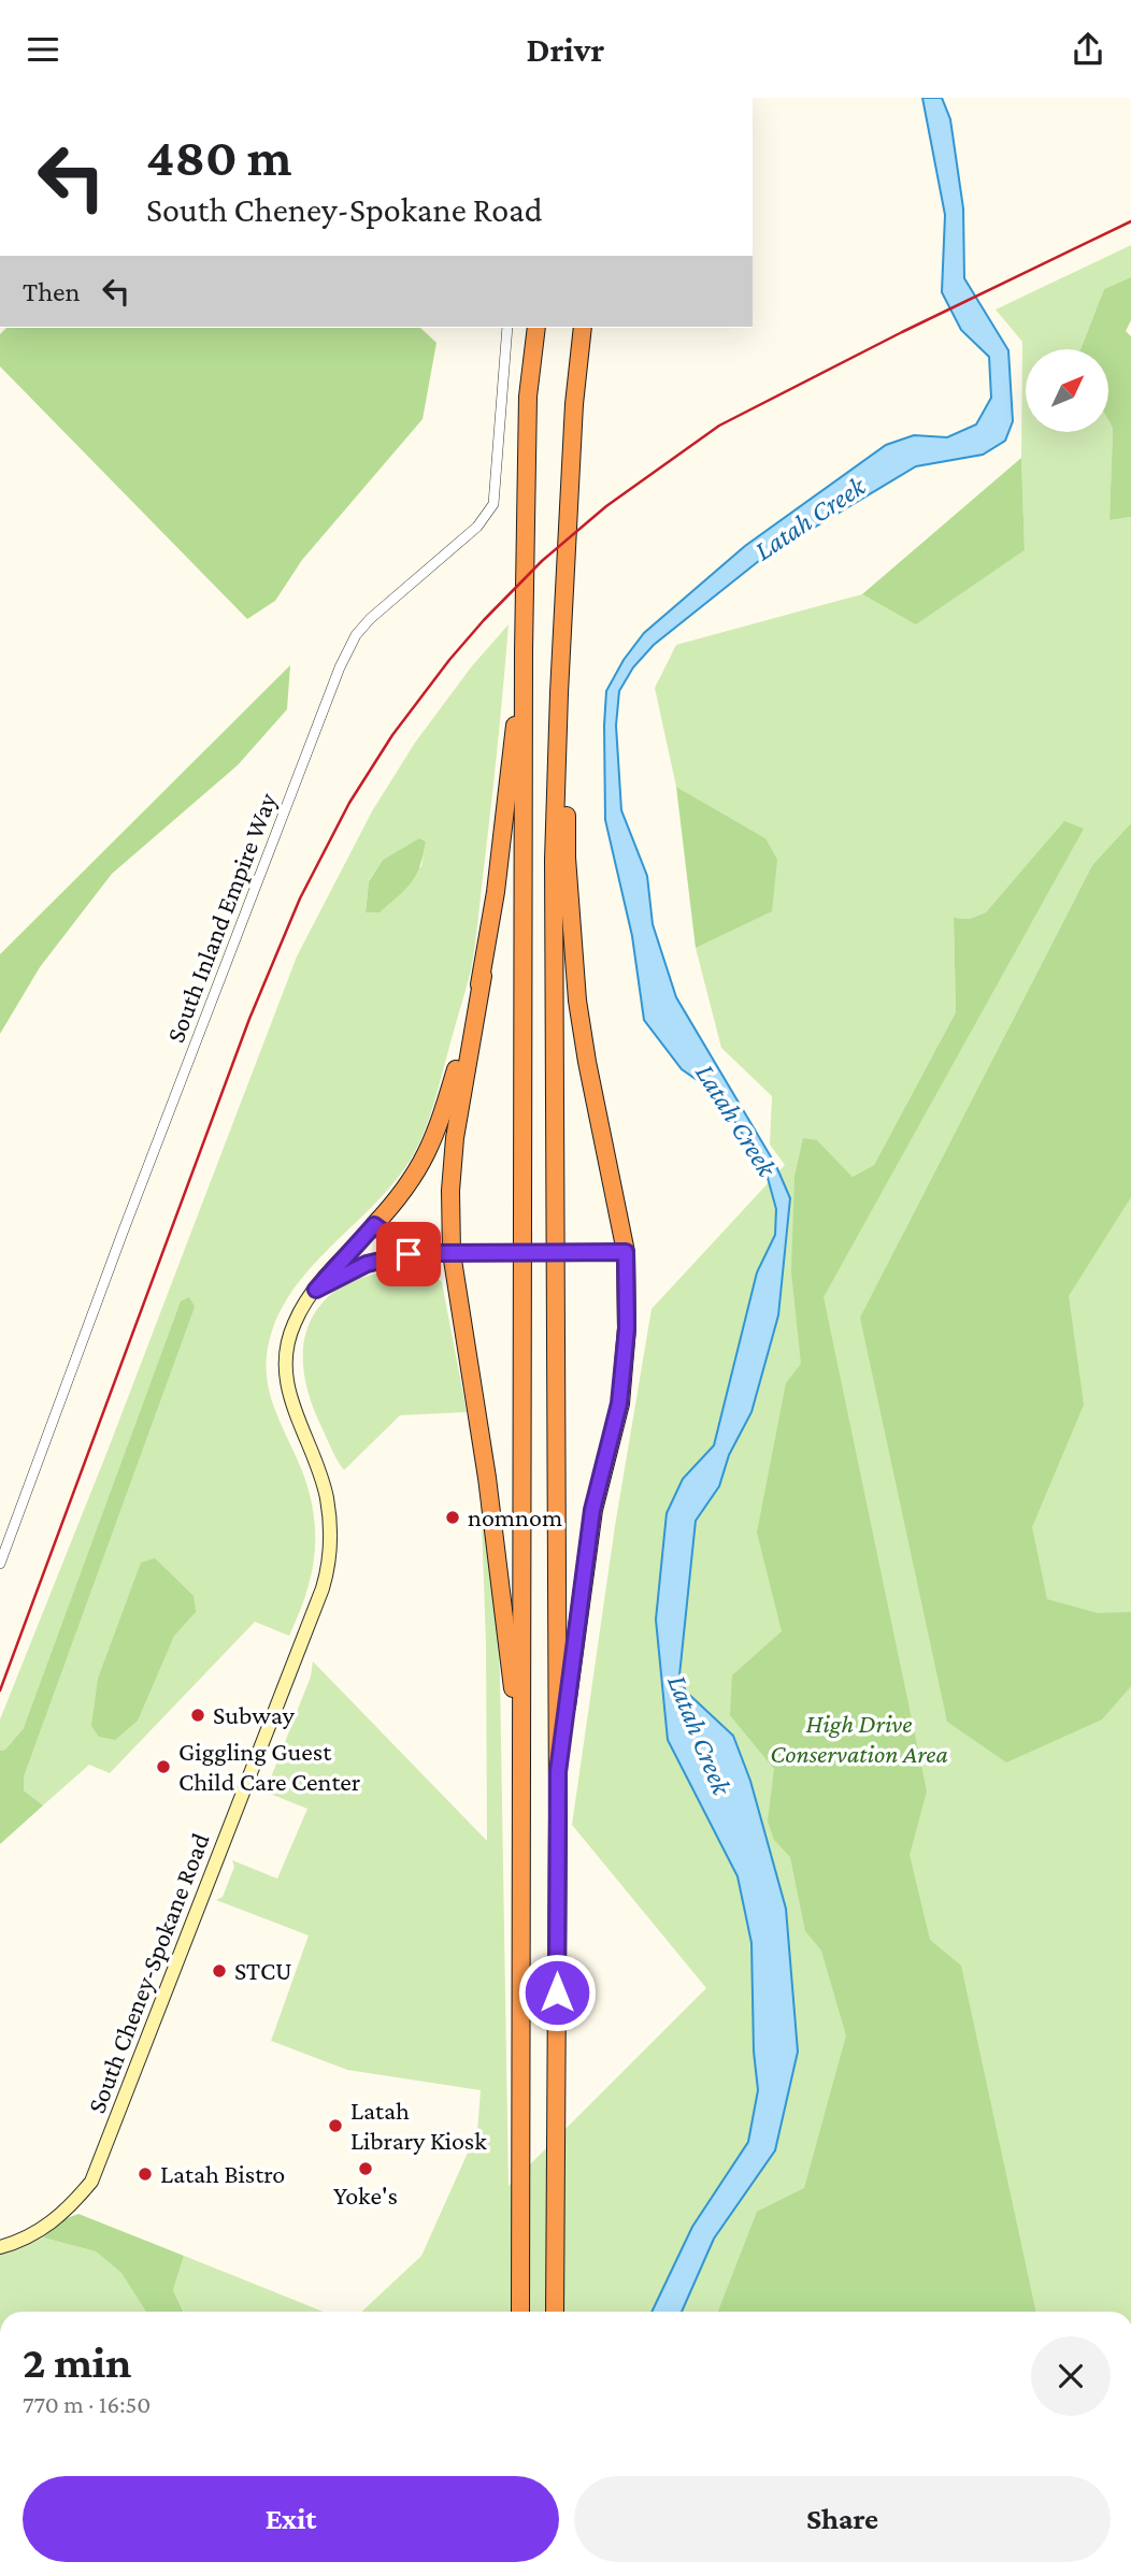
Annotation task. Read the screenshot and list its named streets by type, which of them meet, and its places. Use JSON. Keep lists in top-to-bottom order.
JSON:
{
  "streets": {
    "main road": ["South Cheney-Spokane Road"],
    "street": ["South Inland Empire Way"]
  },
  "water": ["Latah Creek"],
  "parks": ["High Drive Conservation Area"],
  "places": [
    "nomnom",
    "Subway",
    "Giggling Guest Child Care Center",
    "STCU",
    "Latah Library Kiosk",
    "Yoke's",
    "Latah Bistro"
  ],
  "north": "top right",
  "page": {
    "header": "Drivr",
    "turn": ["480 m", "South Cheney-Spokane Road"],
    "then": "Then",
    "heading": ["2 min", "770 m · 16:50"],
    "buttons": ["Exit", "Share"]
  }
}
